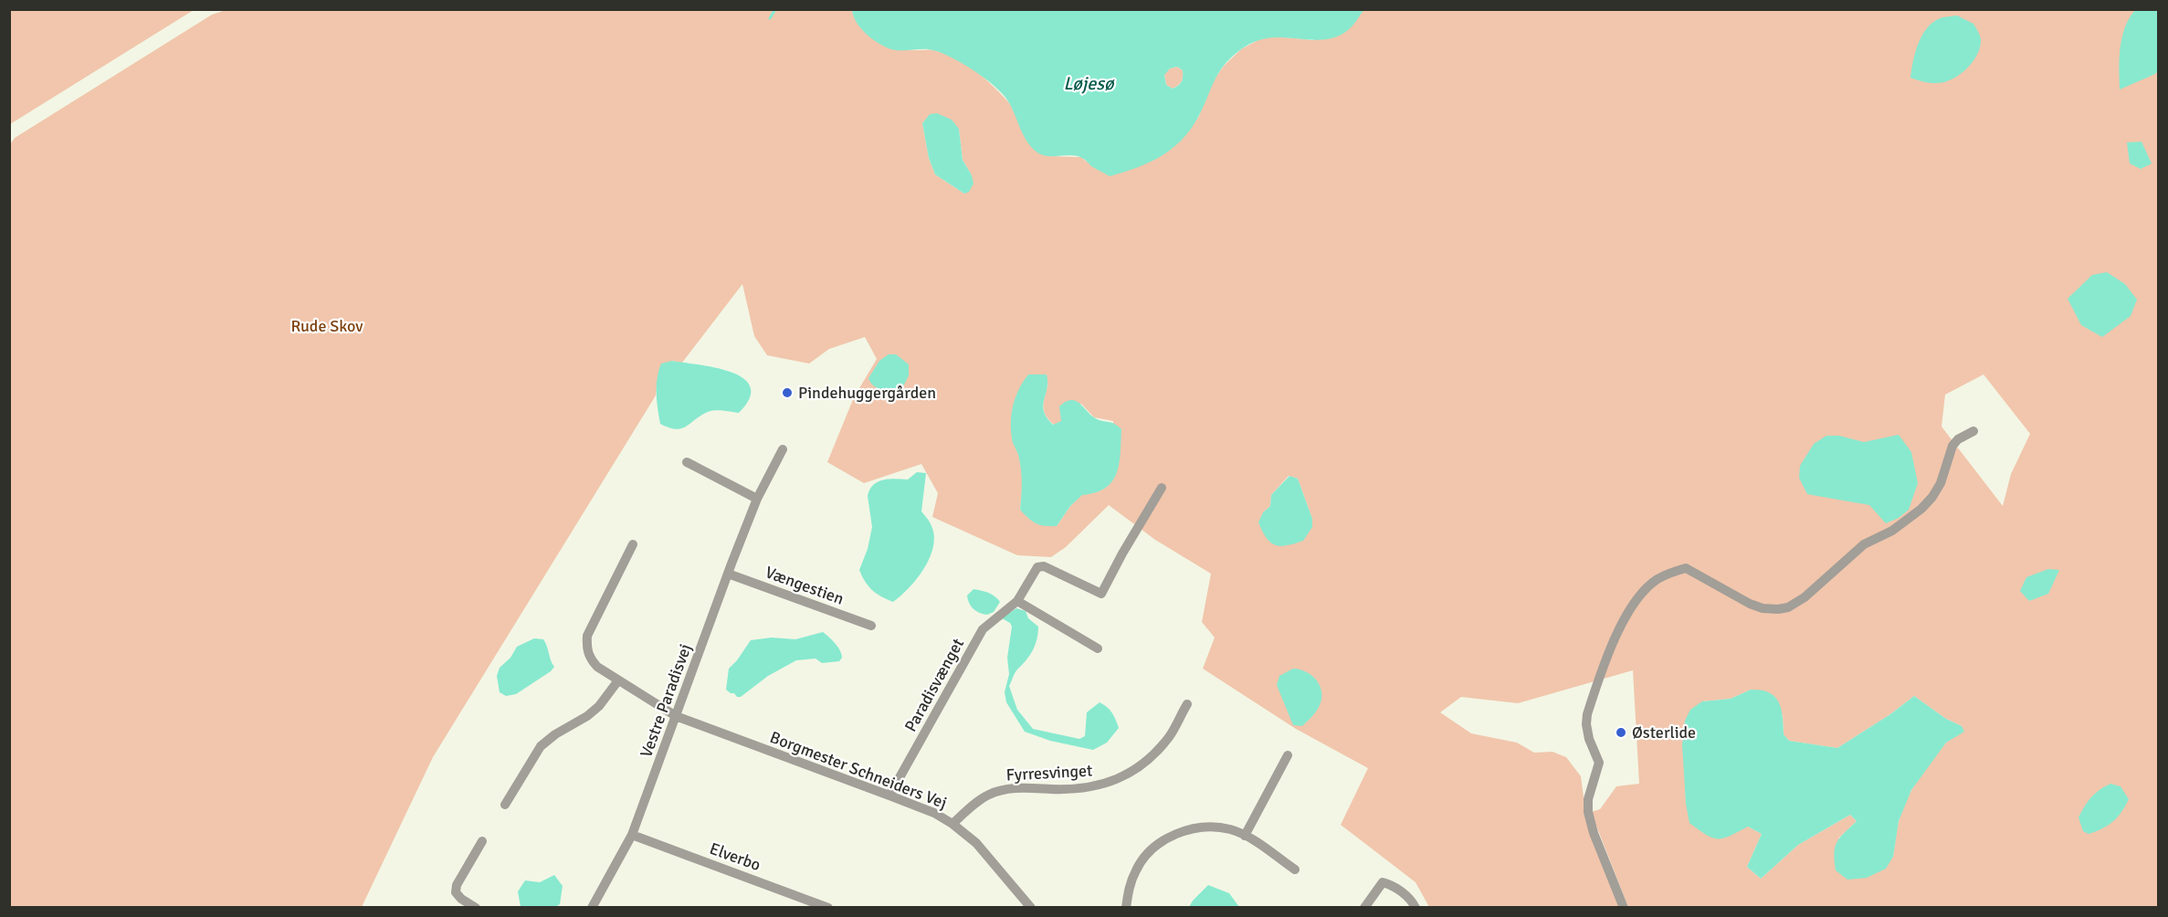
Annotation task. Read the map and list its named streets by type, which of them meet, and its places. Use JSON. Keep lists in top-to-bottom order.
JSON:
{
  "streets": {
    "street": [
      "Vængestien",
      "Paradisvænget",
      "Vestre Paradisvej",
      "Borgmester Schneiders Vej",
      "Fyrresvinget",
      "Elverbo"
    ]
  },
  "crossings": [
    ["Vængestien", "Vestre Paradisvej"],
    ["Paradisvænget", "Borgmester Schneiders Vej"],
    ["Vestre Paradisvej", "Borgmester Schneiders Vej"],
    ["Vestre Paradisvej", "Elverbo"],
    ["Borgmester Schneiders Vej", "Fyrresvinget"]
  ],
  "water": ["Løjesø"],
  "parks": ["Rude Skov"],
  "places": ["Pindehuggergården", "Østerlide"]
}
